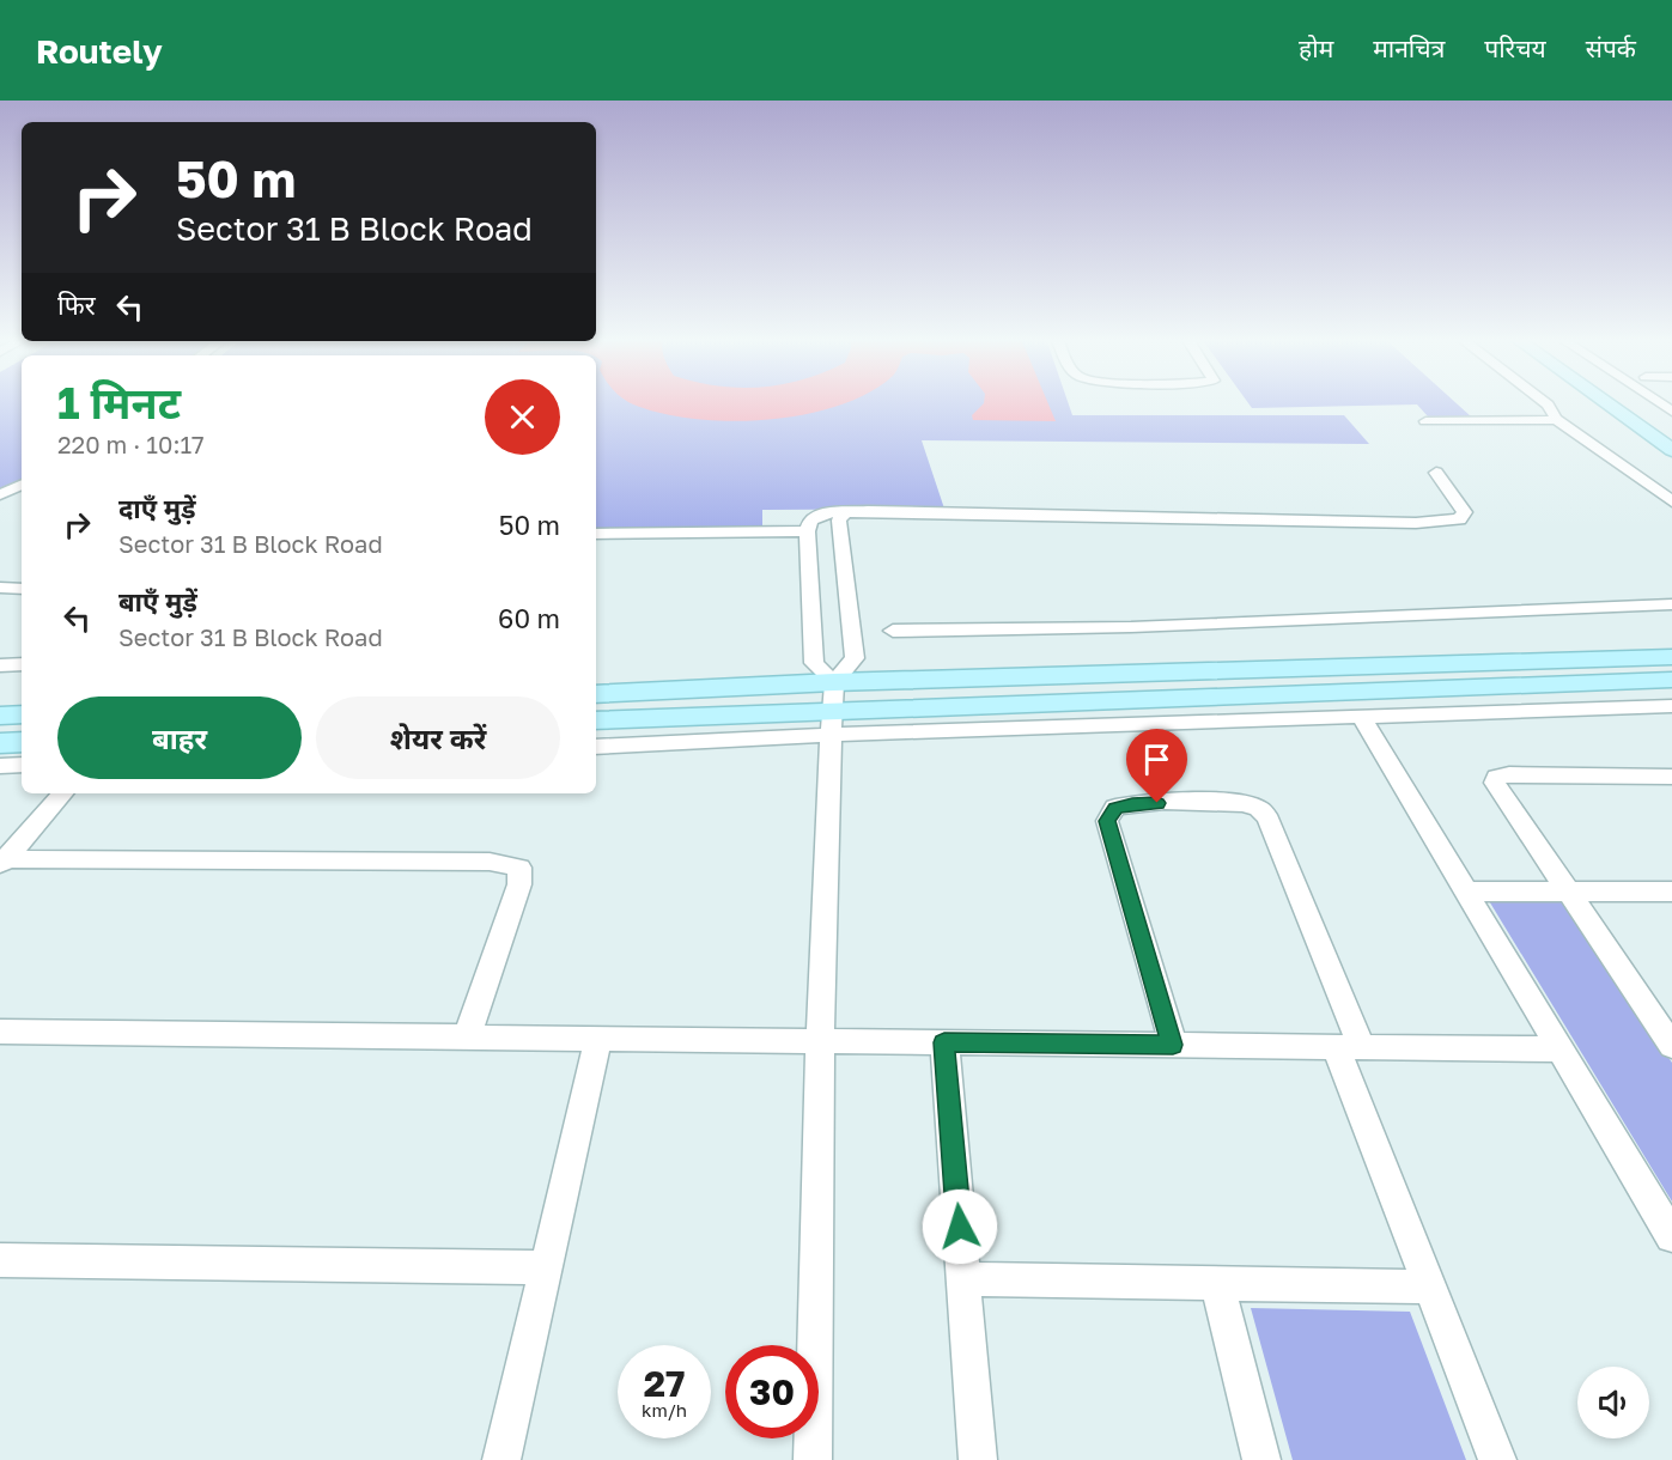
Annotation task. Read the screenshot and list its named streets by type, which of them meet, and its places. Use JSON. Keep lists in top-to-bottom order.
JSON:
{
  "page": {
    "header": "Routely",
    "nav": [
      "होम",
      "मानचित्र",
      "परिचय",
      "संपर्क"
    ],
    "turn": ["50 m", "Sector 31 B Block Road"],
    "then": "फिर",
    "heading": ["1 मिनट", "220 m · 10:17"],
    "list": [
      {
        "name": "दाएँ मुड़ें",
        "note": "Sector 31 B Block Road",
        "value": "50 m"
      },
      {
        "name": "बाएँ मुड़ें",
        "note": "Sector 31 B Block Road",
        "value": "60 m"
      }
    ],
    "buttons": ["बाहर", "शेयर करें"],
    "speed": "27 km/h",
    "limit": "30"
  }
}
